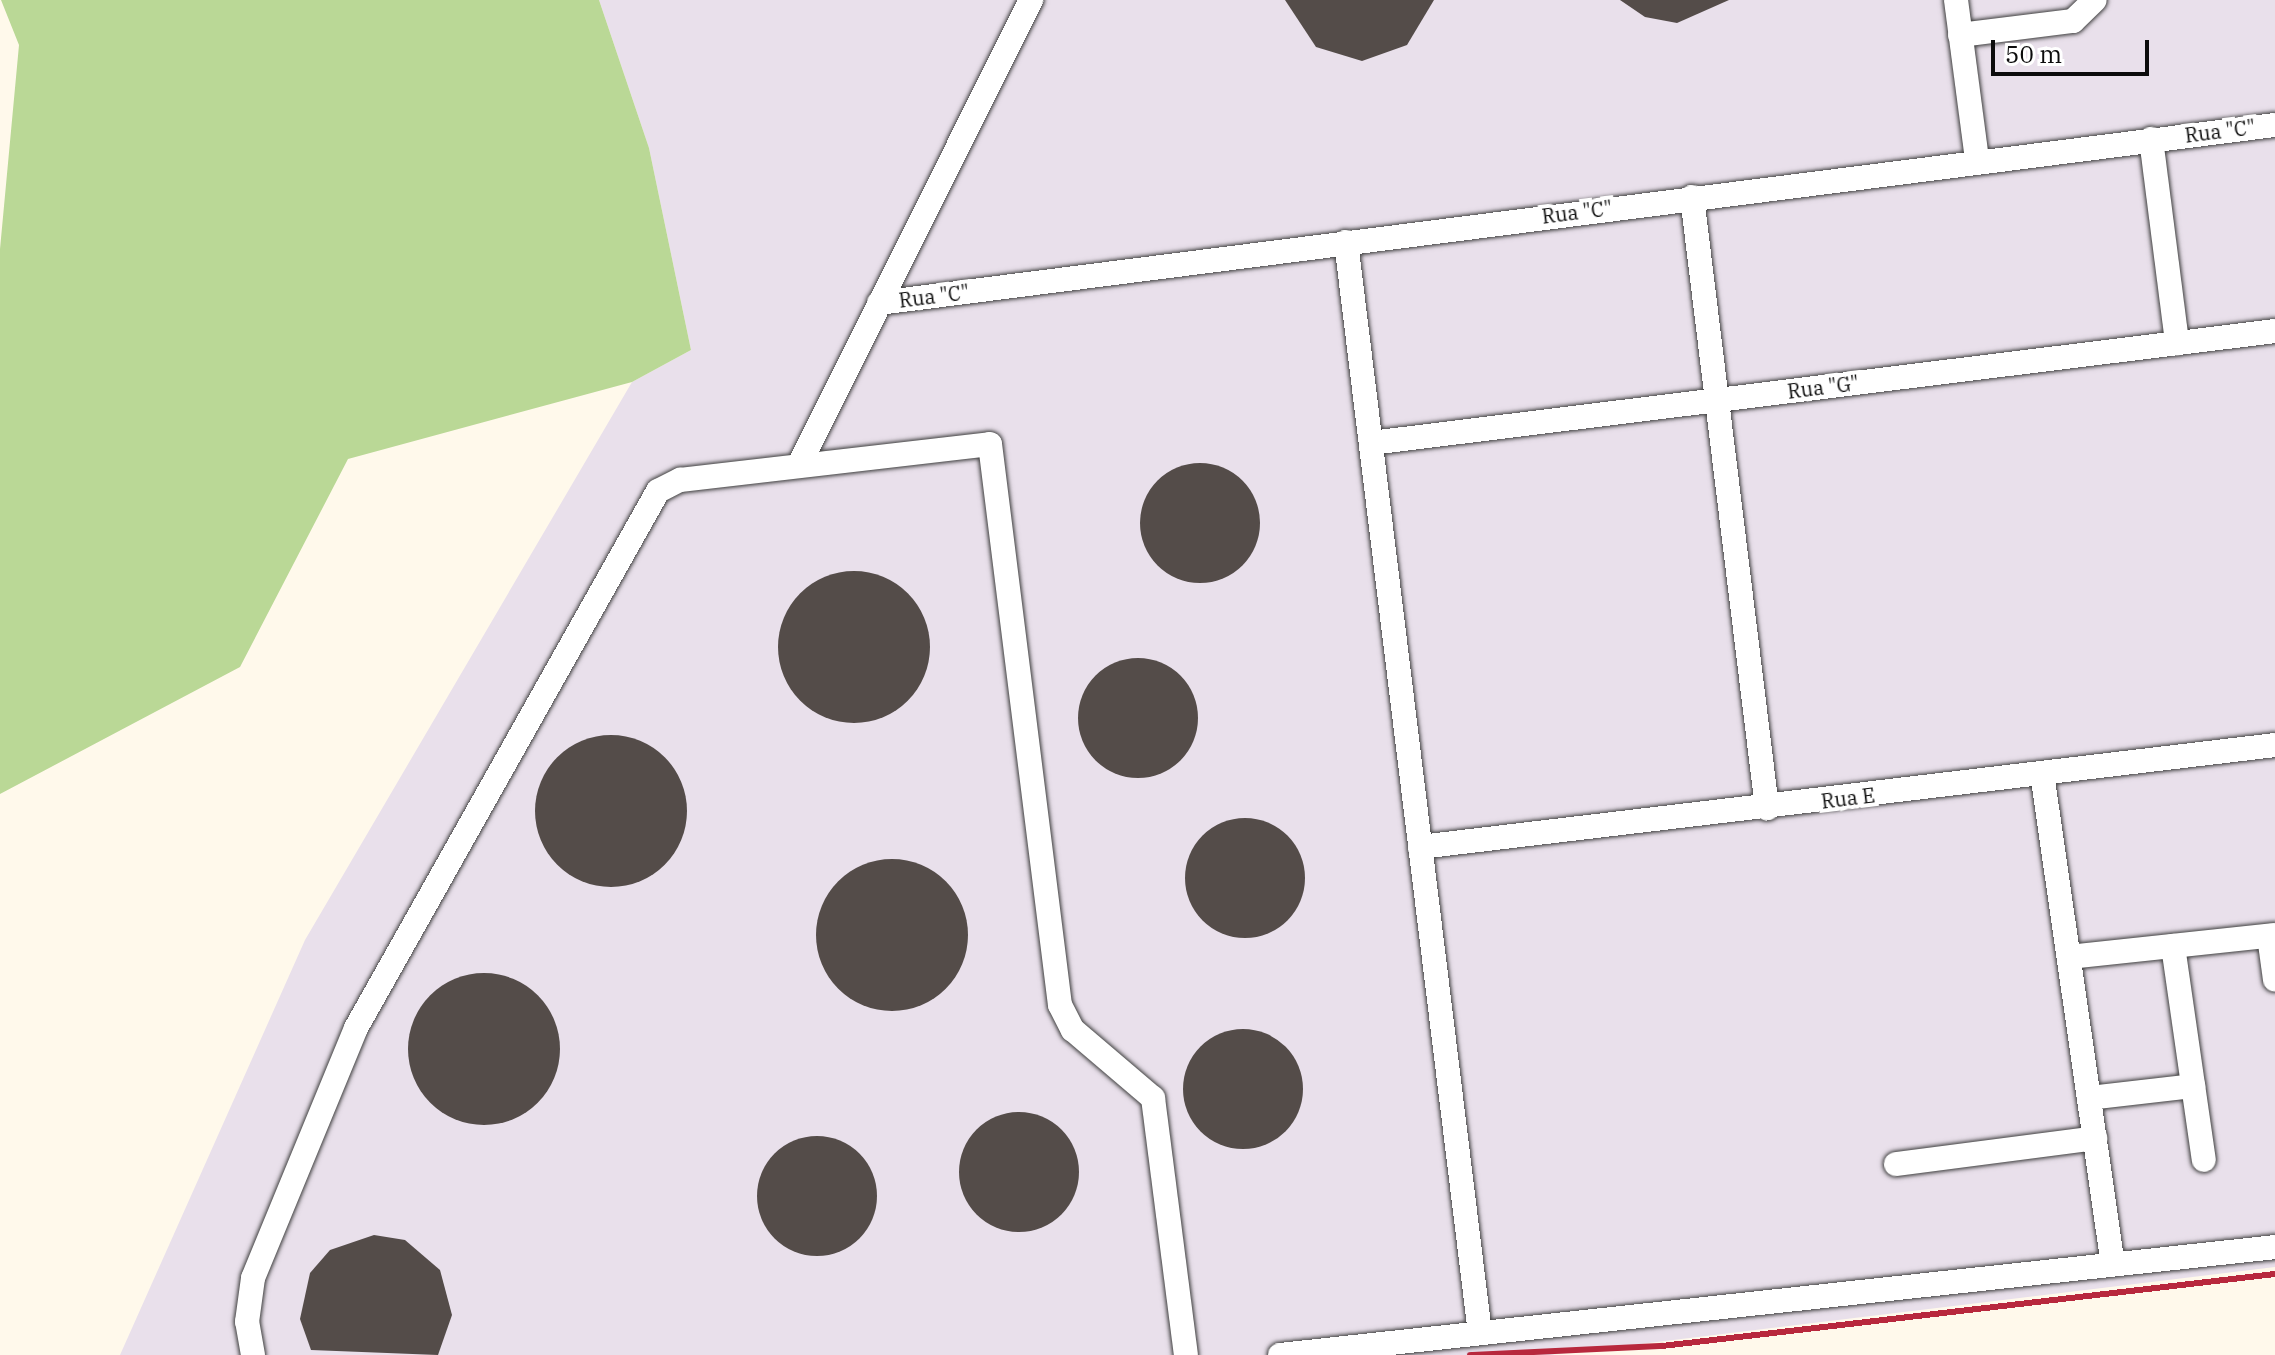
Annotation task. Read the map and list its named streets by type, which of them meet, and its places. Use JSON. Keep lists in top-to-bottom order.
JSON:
{
  "streets": {
    "lane": ["Rua \"C\"", "Rua \"G\"", "Rua E"]
  },
  "scale_bar": "50 m"
}
